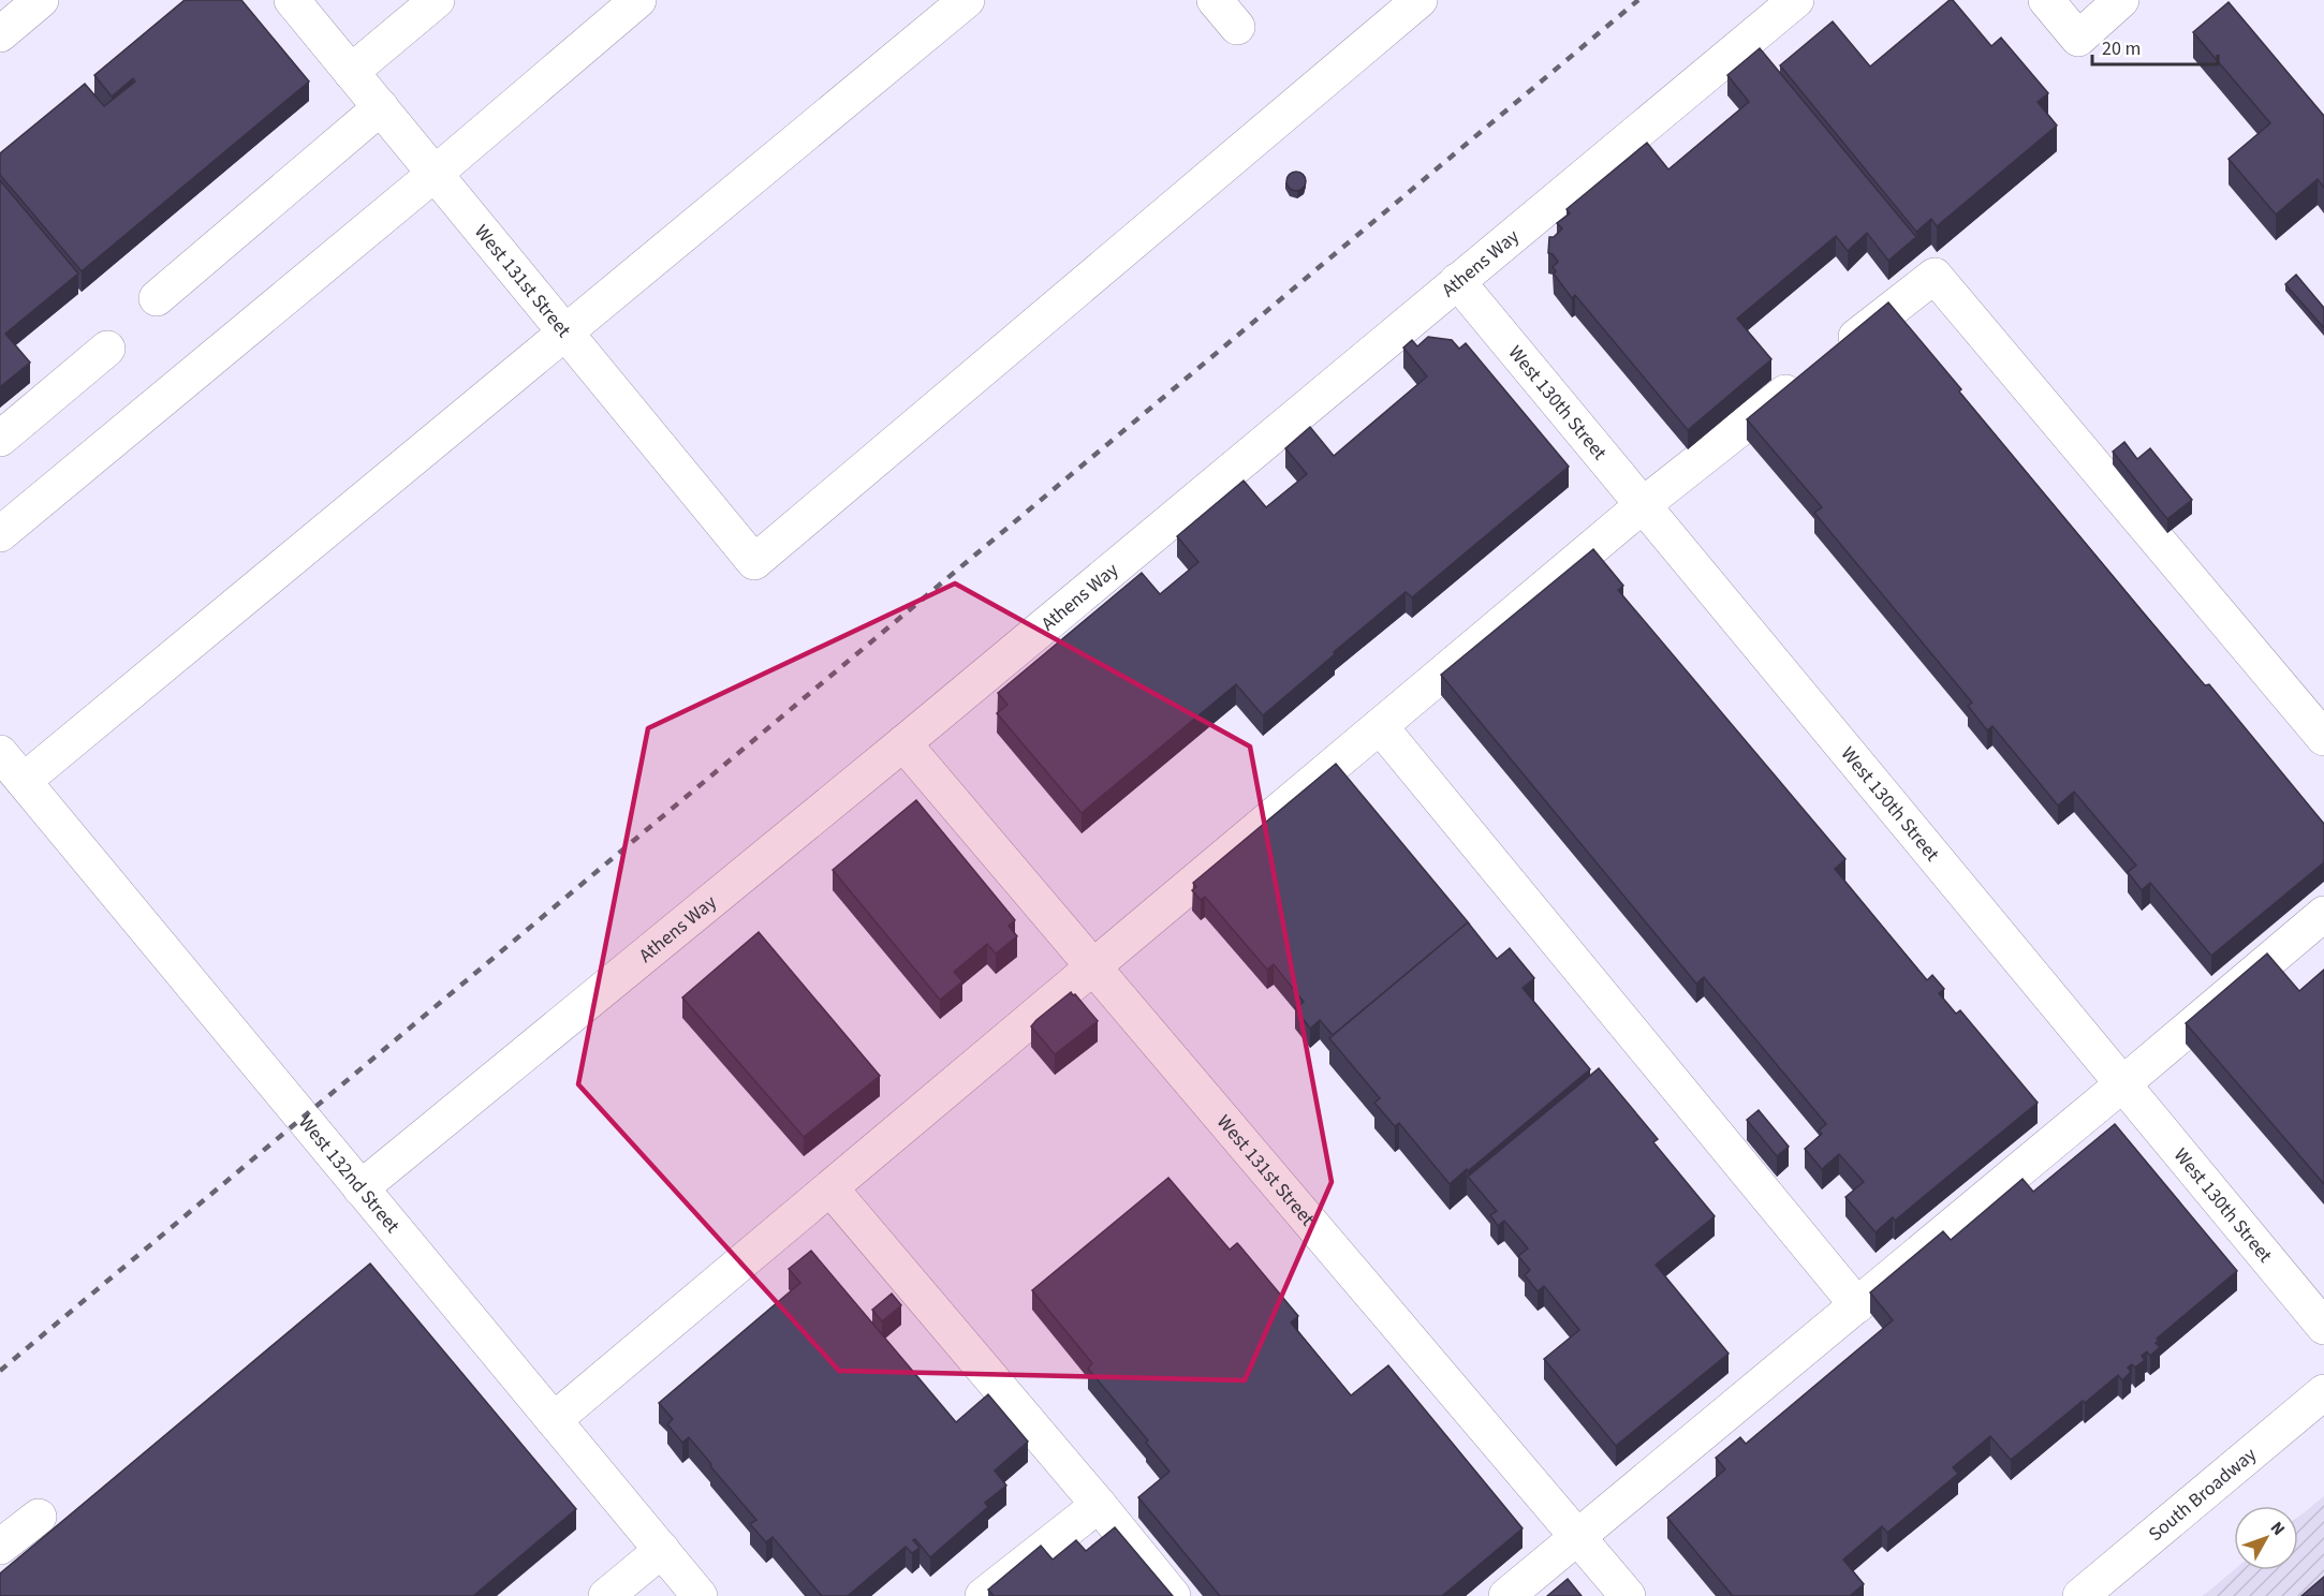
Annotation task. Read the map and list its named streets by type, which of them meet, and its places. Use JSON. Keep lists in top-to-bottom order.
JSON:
{
  "streets": {
    "street": [
      "Athens Way",
      "West 131st Street",
      "West 130th Street",
      "West 132nd Street",
      "South Broadway"
    ]
  },
  "crossings": [
    ["Athens Way", "West 131st Street"],
    ["Athens Way", "West 130th Street"],
    ["Athens Way", "West 132nd Street"]
  ],
  "scale_bar": "20 m",
  "north": "top right"
}
